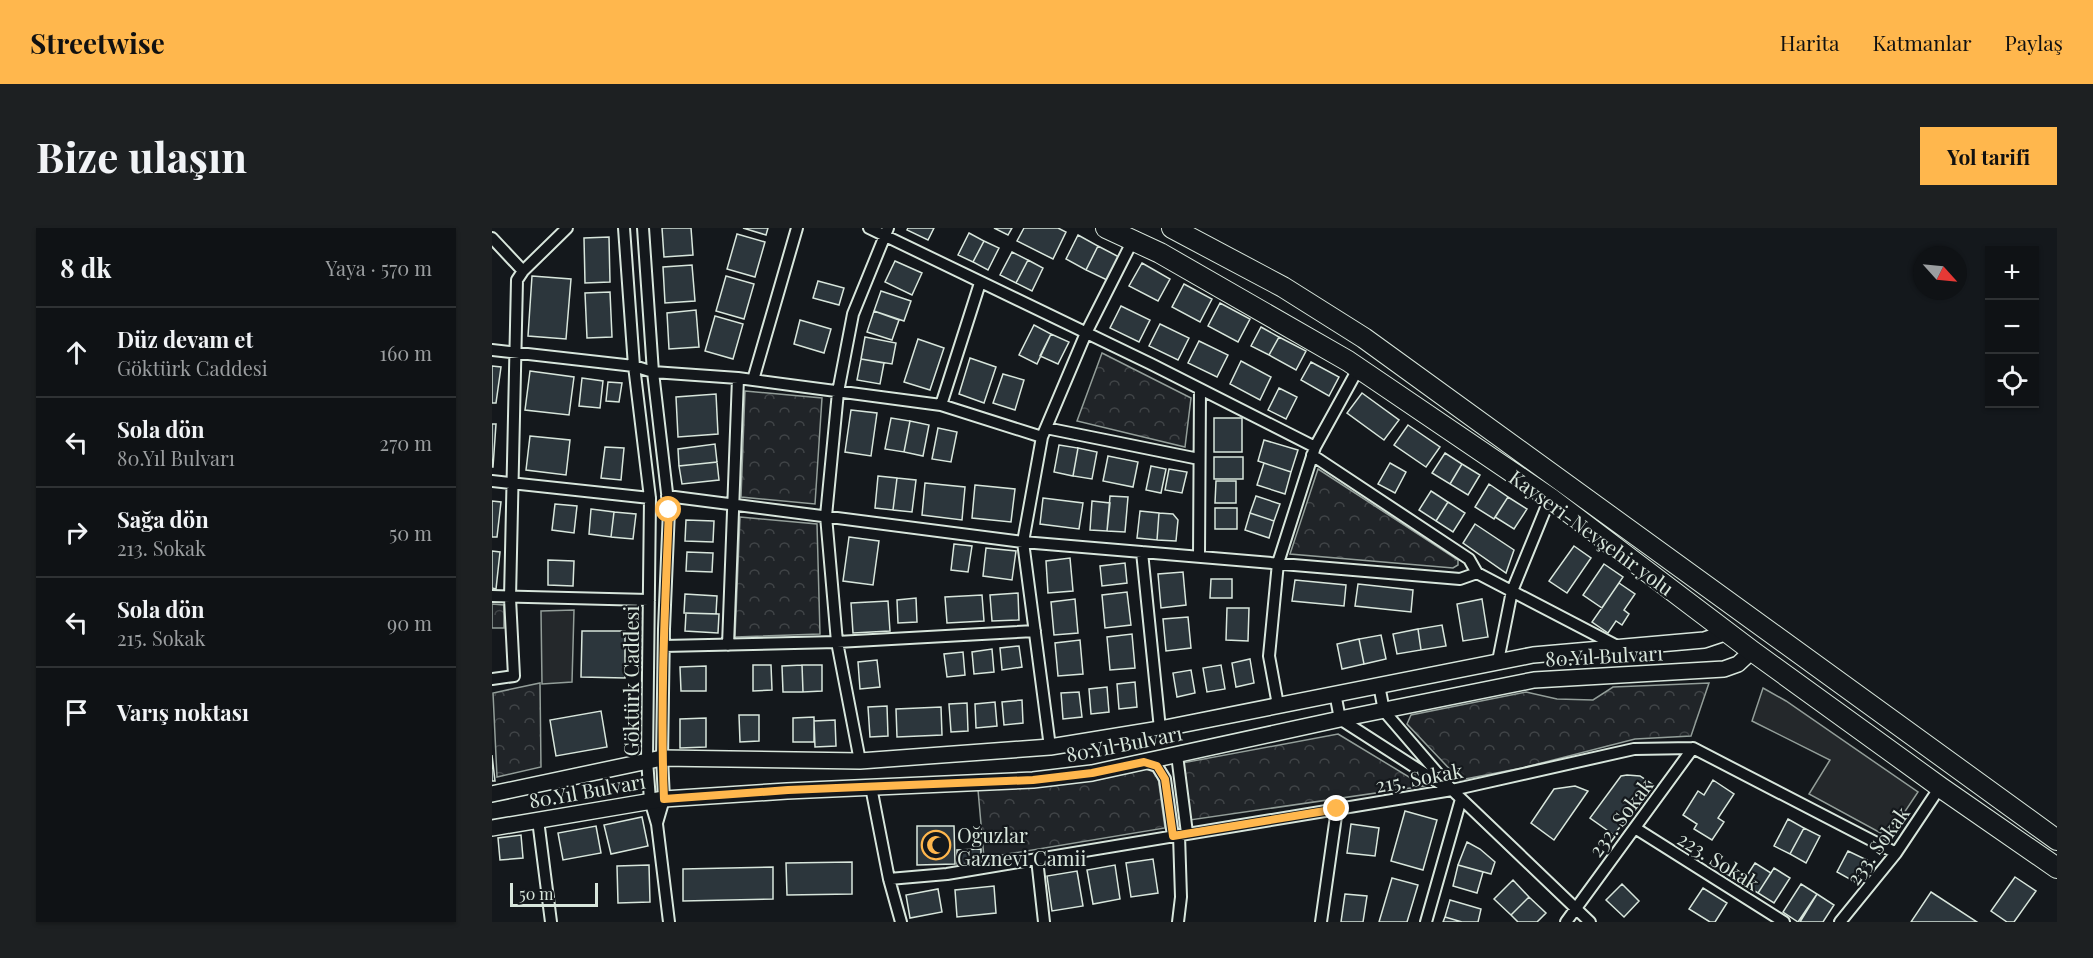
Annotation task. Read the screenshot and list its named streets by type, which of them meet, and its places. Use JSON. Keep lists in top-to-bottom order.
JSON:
{
  "streets": {
    "highway": ["Kayseri-Nevşehir yolu"],
    "street": [
      "80.Yıl Bulvarı",
      "Göktürk Caddesi",
      "215. Sokak",
      "232. Sokak",
      "233. Sokak",
      "223. Sokak"
    ]
  },
  "crossings": [
    ["Kayseri-Nevşehir yolu", "80.Yıl Bulvarı"],
    ["Kayseri-Nevşehir yolu", "233. Sokak"],
    ["80.Yıl Bulvarı", "Göktürk Caddesi"],
    ["215. Sokak", "232. Sokak"],
    ["215. Sokak", "233. Sokak"],
    ["232. Sokak", "223. Sokak"]
  ],
  "places": {
    "mosque": ["Oğuzlar Gaznevi Camii"]
  },
  "scale_bar": "50 m",
  "north": "bottom right",
  "page": {
    "header": "Streetwise",
    "nav": ["Harita", "Katmanlar", "Paylaş"],
    "buttons": "Yol tarifi",
    "title": "Bize ulaşın",
    "heading": ["8 dk", "Yaya · 570 m"],
    "map_buttons": ["+", "−"],
    "list": [
      ["Düz devam et", "Göktürk Caddesi", "160 m"],
      ["Sola dön", "80.Yıl Bulvarı", "270 m"],
      ["Sağa dön", "213. Sokak", "50 m"],
      ["Sola dön", "215. Sokak", "90 m"],
      "Varış noktası"
    ],
    "scale": "50 m"
  }
}
